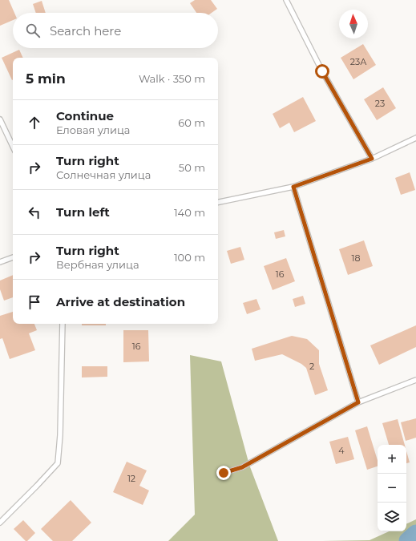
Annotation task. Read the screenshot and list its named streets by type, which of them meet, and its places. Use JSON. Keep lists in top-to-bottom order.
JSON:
{
  "house_numbers": [
    "23А",
    "23",
    "18",
    "16",
    "16",
    "2",
    "4",
    "12"
  ],
  "north": "top",
  "page": {
    "search": "Search here",
    "heading": ["5 min", "Walk · 350 m"],
    "list": [
      ["Continue", "Еловая улица", "60 m"],
      ["Turn right", "Солнечная улица", "50 m"],
      ["Turn left", "140 m"],
      ["Turn right", "Вербная улица", "100 m"],
      "Arrive at destination"
    ],
    "map_buttons": ["+", "−"]
  }
}
